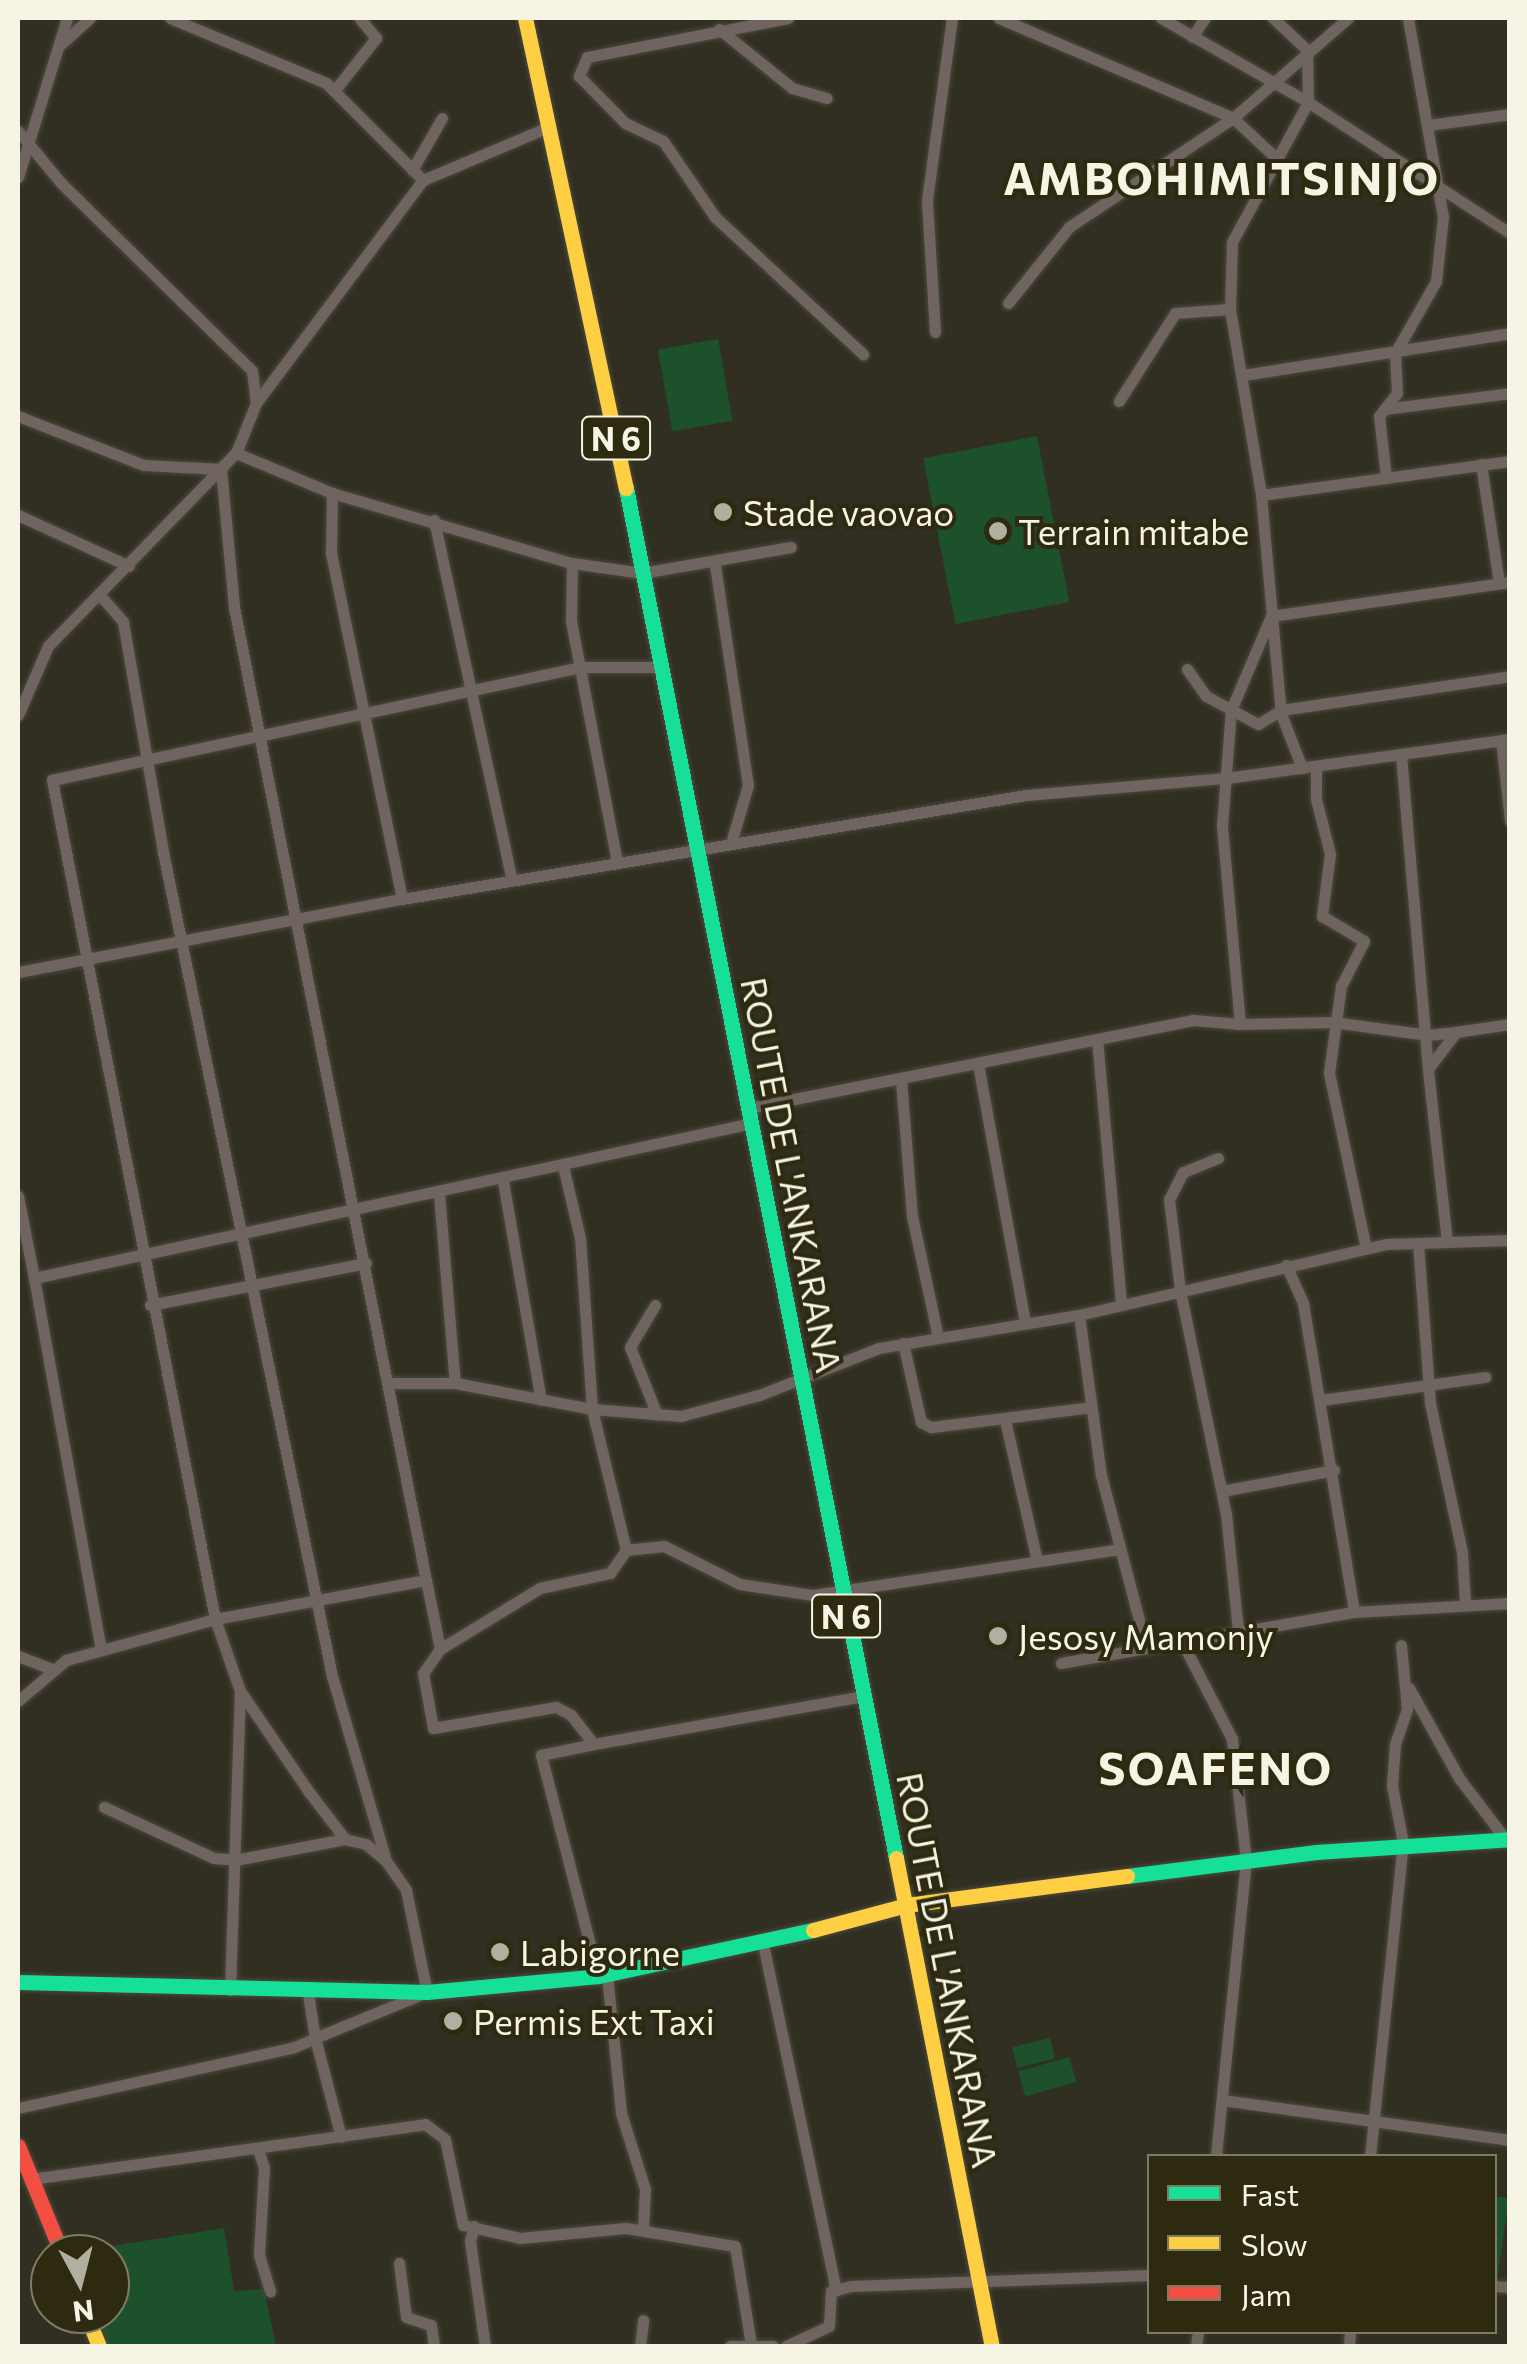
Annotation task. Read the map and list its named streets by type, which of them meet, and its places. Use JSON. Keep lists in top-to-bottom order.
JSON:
{
  "streets": {
    "main road": ["N 6", "ROUTE DE L'ANKARANA"]
  },
  "districts": ["AMBOHIMITSINJO", "SOAFENO"],
  "places": [
    "Stade vaovao",
    "Terrain mitabe",
    "Jesosy Mamonjy",
    "Labigorne",
    "Permis Ext Taxi"
  ],
  "legend": ["Fast", "Slow", "Jam"],
  "north": "bottom"
}
